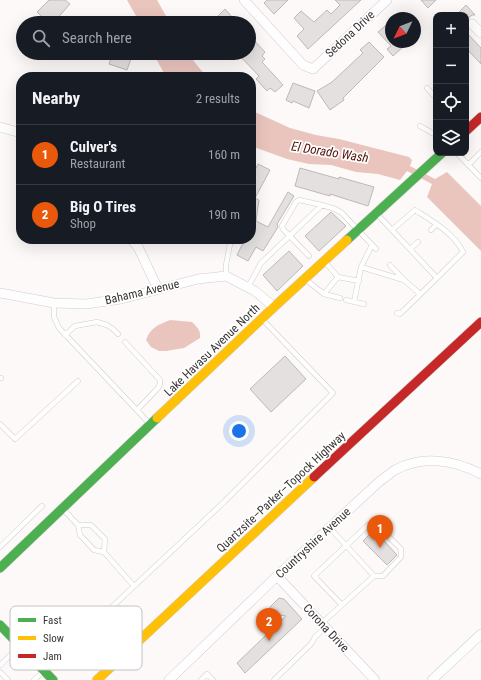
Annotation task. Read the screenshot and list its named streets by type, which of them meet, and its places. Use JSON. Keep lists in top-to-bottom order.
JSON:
{
  "streets": {
    "main road": ["Lake Havasu Avenue North", "Quartzsite–Parker–Topock Highway"],
    "street": [
      "Sedona Drive",
      "Bahama Avenue",
      "Countryshire Avenue",
      "Corona Drive"
    ]
  },
  "crossings": [
    ["Countryshire Avenue", "Corona Drive"]
  ],
  "water": ["El Dorado Wash"],
  "legend": ["Fast", "Slow", "Jam"],
  "north": "bottom left",
  "page": {
    "map_buttons": ["+", "−"],
    "search": "Search here",
    "heading": ["Nearby", "2 results"],
    "list": [
      {
        "mark": "1",
        "name": "Culver's",
        "note": "Restaurant",
        "value": "160 m"
      },
      {
        "mark": "2",
        "name": "Big O Tires",
        "note": "Shop",
        "value": "190 m"
      }
    ],
    "pins": ["1", "2"]
  }
}
